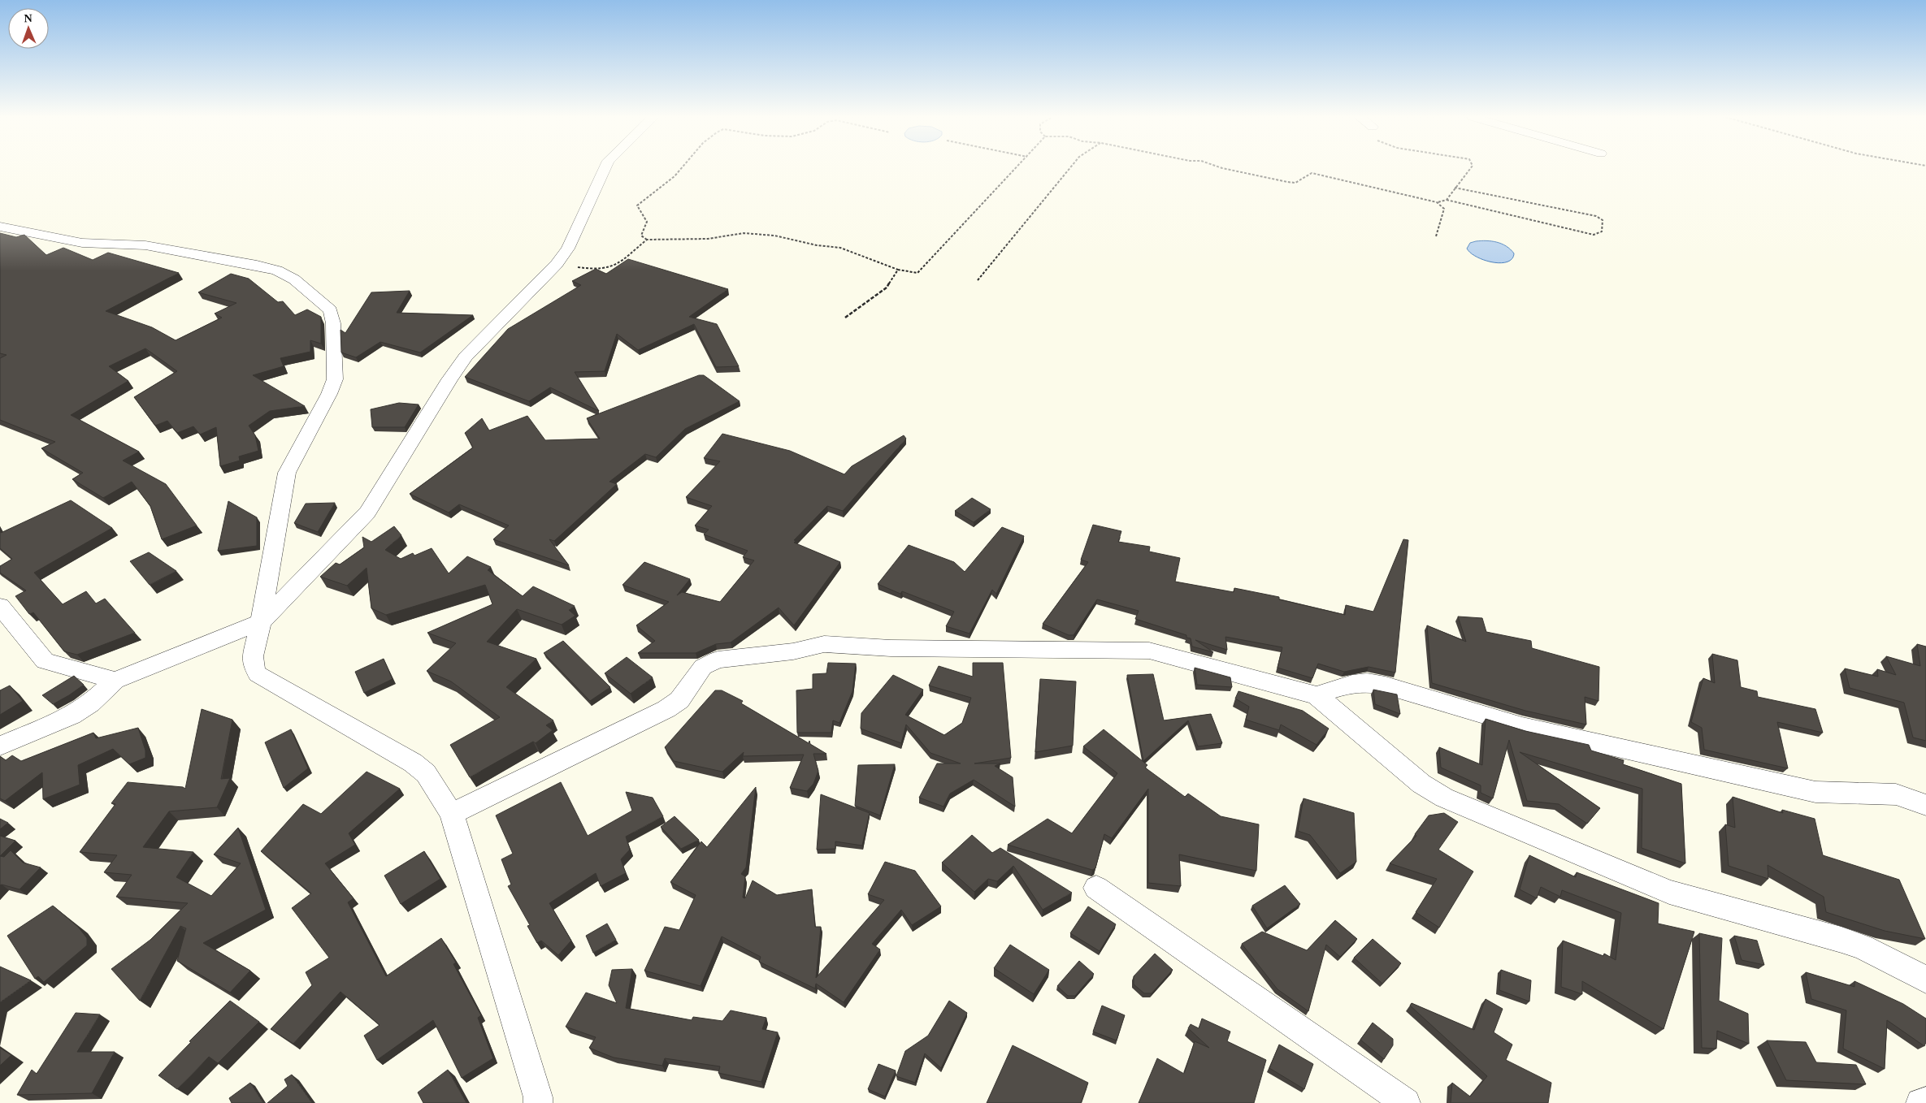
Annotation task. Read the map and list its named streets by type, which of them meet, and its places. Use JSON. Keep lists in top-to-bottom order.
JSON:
{
  "north": "top"
}
